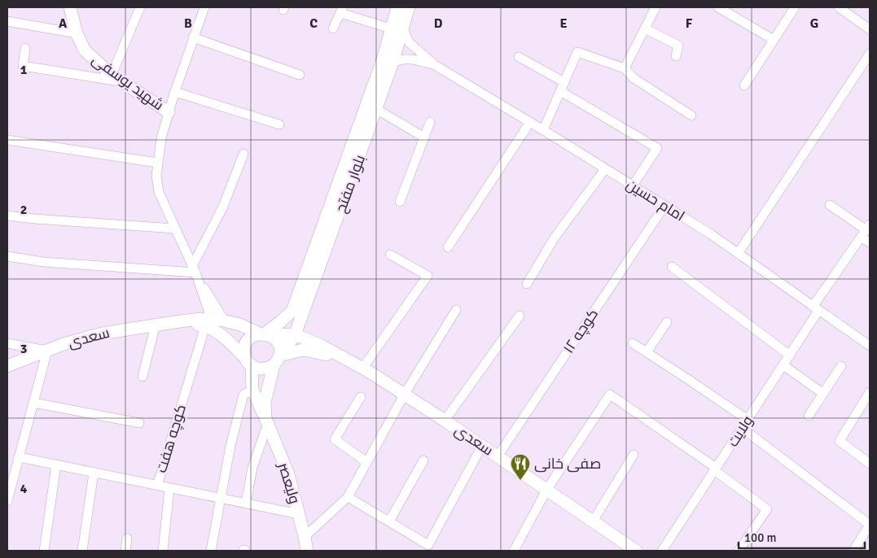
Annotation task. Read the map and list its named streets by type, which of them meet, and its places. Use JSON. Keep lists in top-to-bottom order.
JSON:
{
  "streets": {
    "street": [
      "شهید یوسفی",
      "بلوار مفتح",
      "امام حسین",
      "کوچه ۱۲",
      "سعدی",
      "ولایت",
      "کوچه هفت",
      "ولیعصر"
    ]
  },
  "crossings": [
    ["بلوار مفتح", "سعدی"],
    ["بلوار مفتح", "ولیعصر"],
    ["امام حسین", "کوچه ۱۲"],
    ["امام حسین", "ولایت"],
    ["کوچه ۱۲", "سعدی"],
    ["سعدی", "کوچه هفت"],
    ["سعدی", "ولیعصر"]
  ],
  "places": {
    "restaurant": ["صفی خانی"]
  },
  "scale_bar": "100 m",
  "grid": {
    "columns": [
      "A",
      "B",
      "C",
      "D",
      "E",
      "F",
      "G"
    ],
    "rows": [
      "1",
      "2",
      "3",
      "4"
    ]
  }
}
